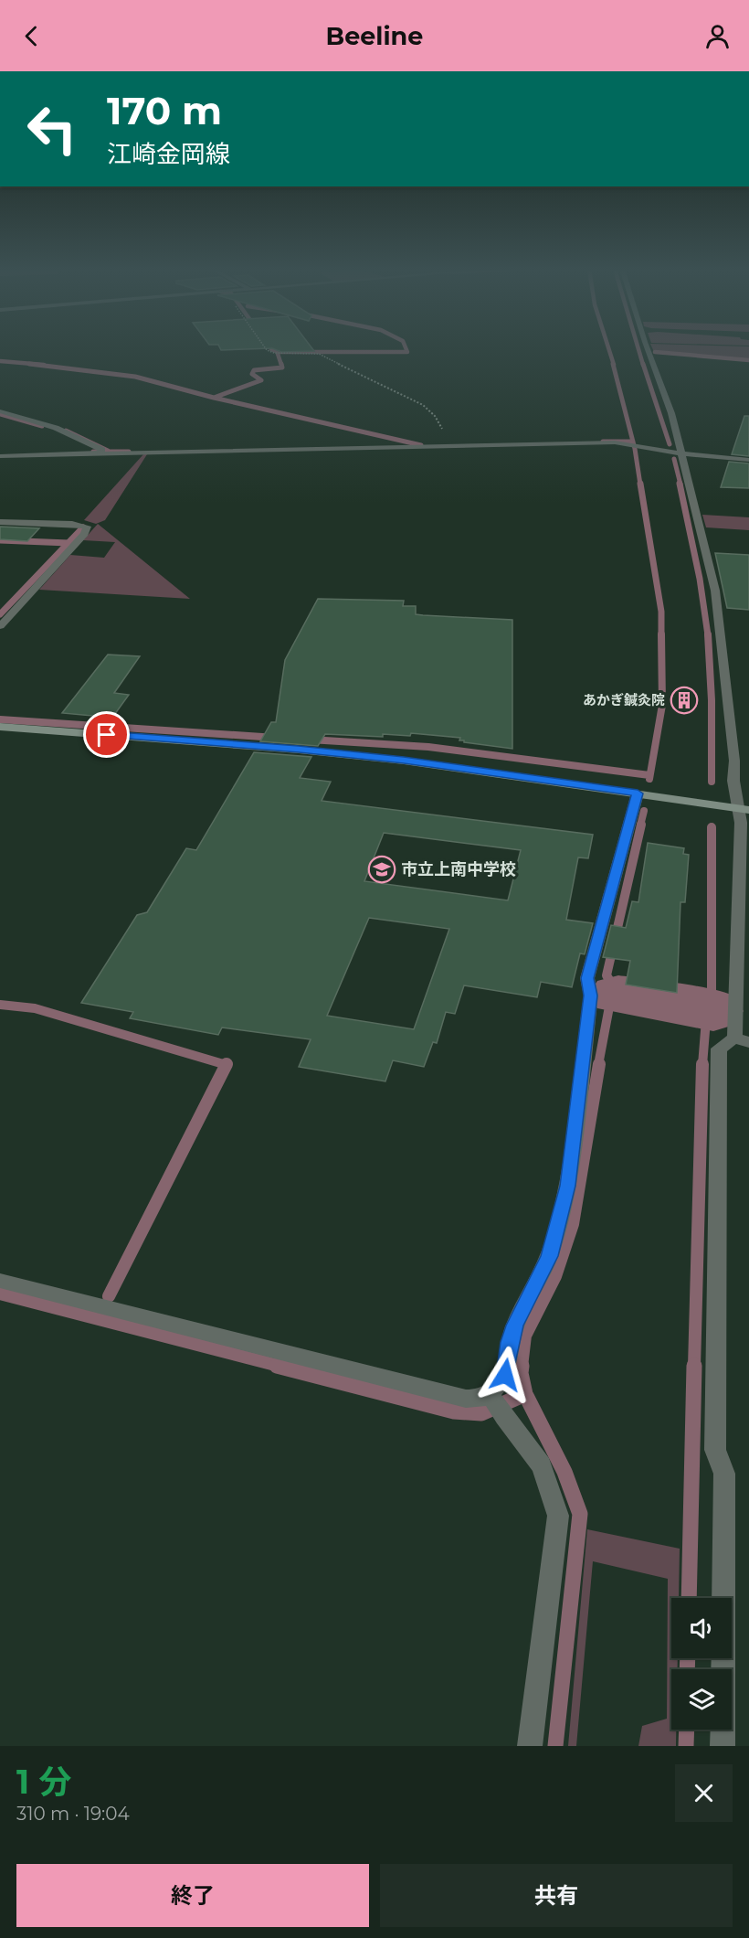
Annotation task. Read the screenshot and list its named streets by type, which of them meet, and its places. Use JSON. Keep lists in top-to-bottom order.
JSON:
{
  "places": {
    "building": ["あかぎ鍼灸院"],
    "school or university": ["市立上南中学校"]
  },
  "page": {
    "header": "Beeline",
    "turn": ["170 m", "江崎金岡線"],
    "heading": ["1 分", "310 m · 19:04"],
    "buttons": ["終了", "共有"]
  }
}
